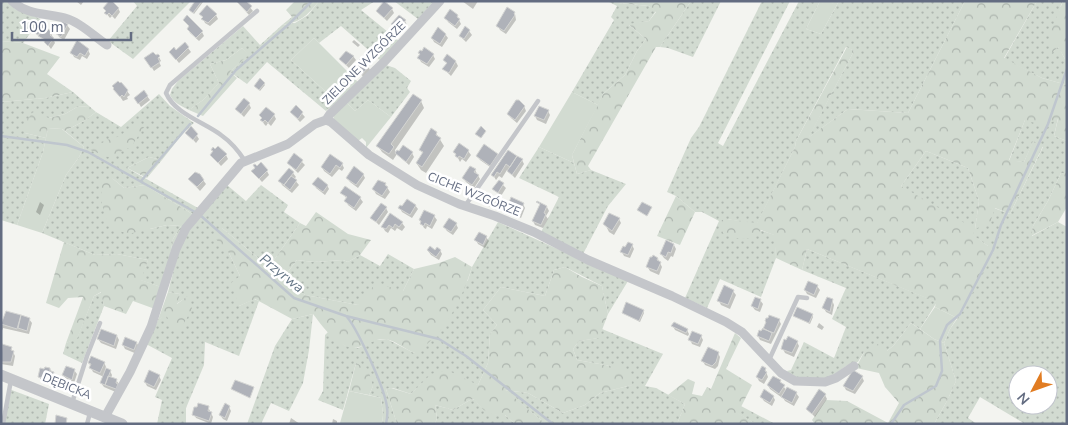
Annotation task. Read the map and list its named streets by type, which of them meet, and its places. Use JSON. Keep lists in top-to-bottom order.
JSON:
{
  "streets": {
    "street": ["ZIELONE WZGÓRZE", "CICHE WZGÓRZE", "DĘBICKA"]
  },
  "crossings": [
    ["ZIELONE WZGÓRZE", "CICHE WZGÓRZE"]
  ],
  "water": ["Przyrwa"],
  "scale_bar": "100 m",
  "north": "bottom left"
}
